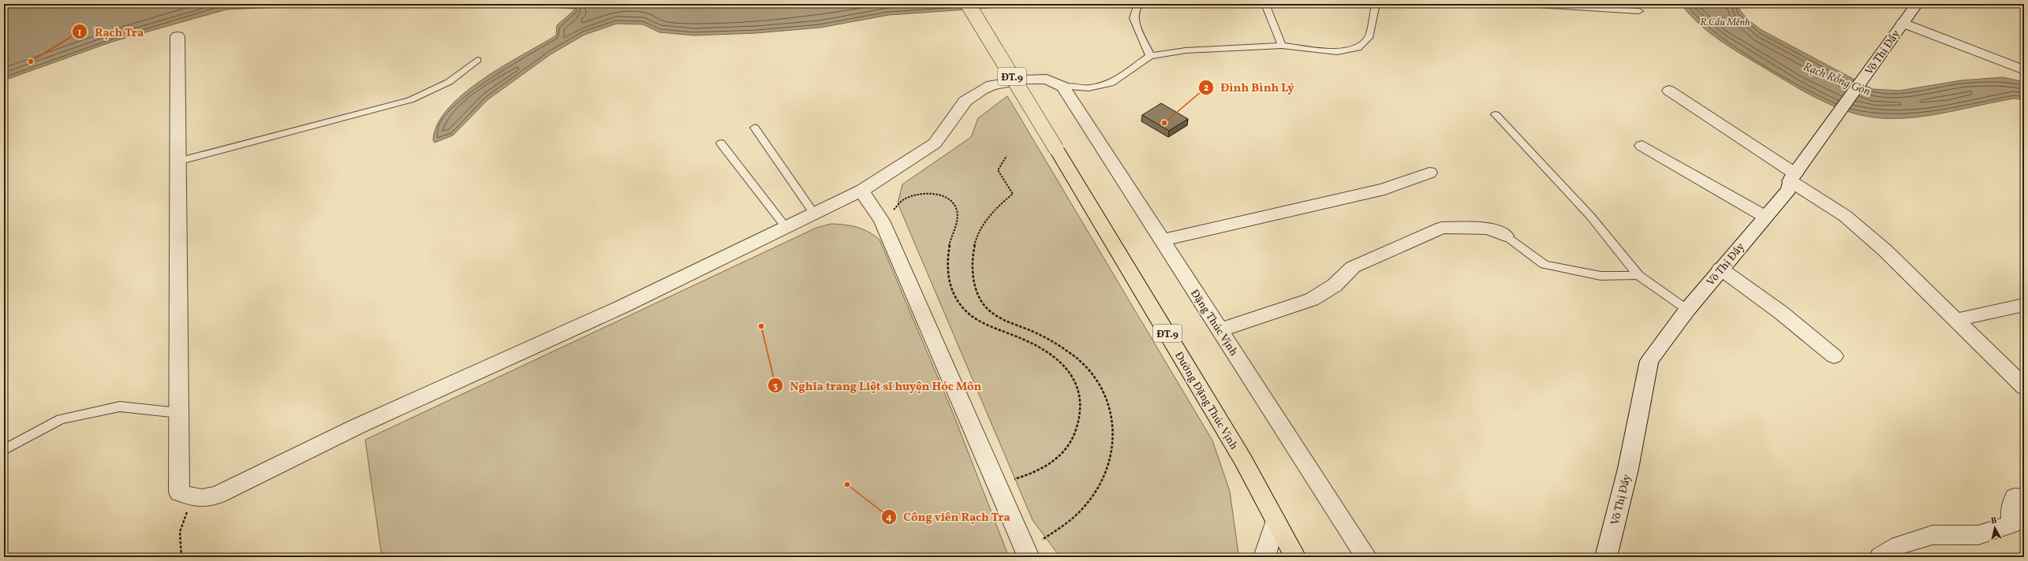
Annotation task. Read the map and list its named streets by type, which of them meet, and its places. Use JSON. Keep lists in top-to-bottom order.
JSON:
{
  "streets": {
    "main road": ["ĐT.9", "Đường Đặng Thúc Vịnh"],
    "street": ["Võ Thị Đầy", "Đặng Thúc Vịnh"]
  },
  "water": ["R.Cầu Mênh", "Rạch Rỗng Gòn"],
  "places": [
    "Rạch Tra",
    "Đình Bình Lý",
    "Nghĩa trang Liệt sĩ huyện Hóc Môn",
    "Công viên Rạch Tra"
  ],
  "north": "top"
}
